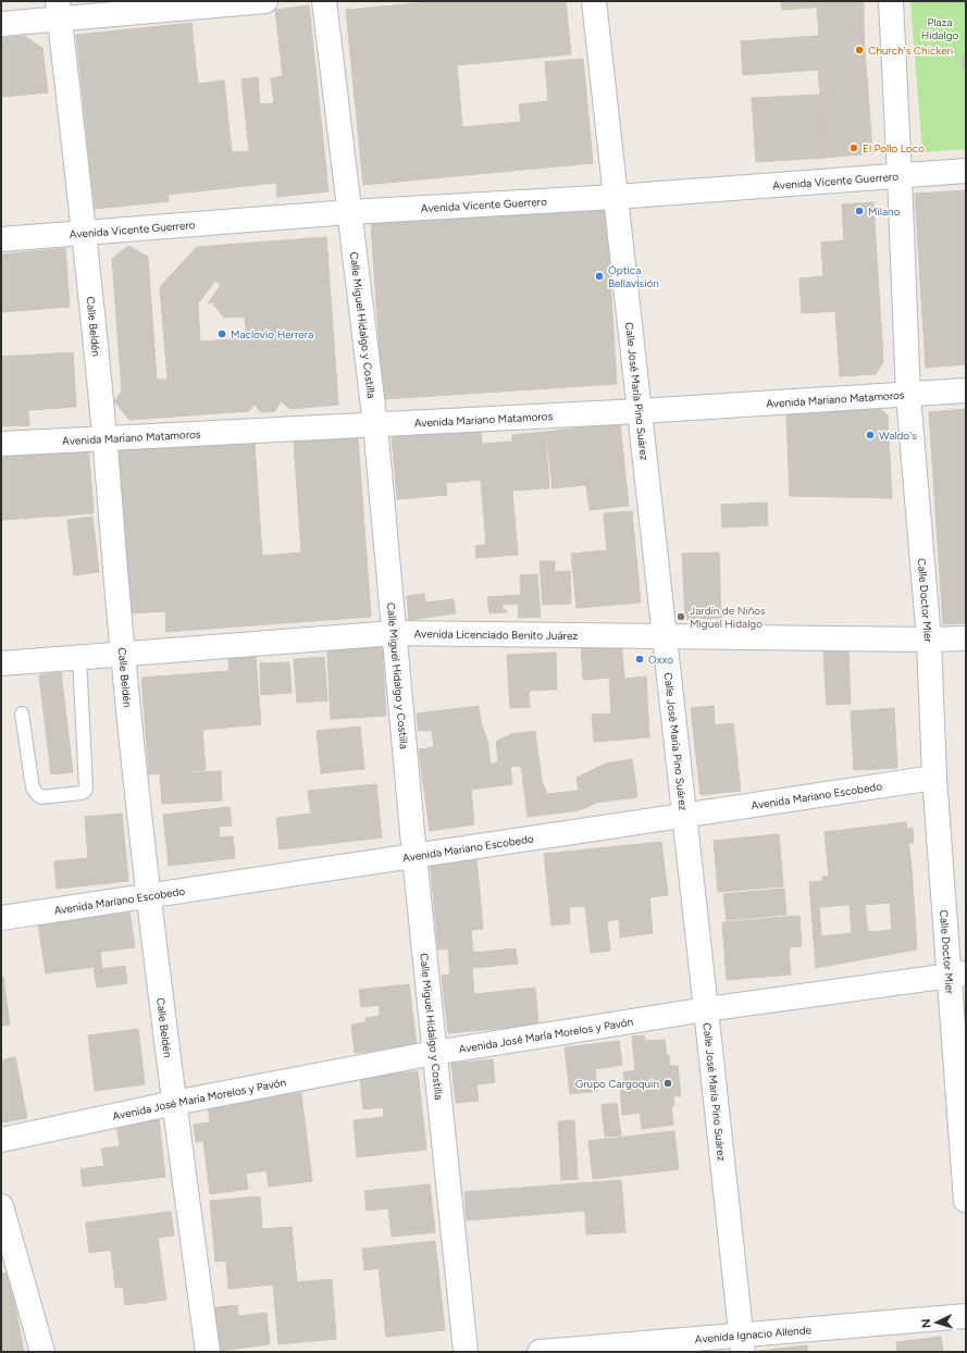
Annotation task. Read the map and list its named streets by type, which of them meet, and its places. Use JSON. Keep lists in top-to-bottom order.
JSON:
{
  "streets": {
    "street": [
      "Avenida Vicente Guerrero",
      "Calle Miguel Hidalgo y Costilla",
      "Calle Beldén",
      "Calle José María Pino Suárez",
      "Avenida Mariano Matamoros",
      "Calle Doctor Mier",
      "Avenida Licenciado Benito Juárez",
      "Avenida Mariano Escobedo",
      "Avenida José María Morelos y Pavón",
      "Avenida Ignacio Allende"
    ]
  },
  "crossings": [
    ["Avenida Vicente Guerrero", "Calle Miguel Hidalgo y Costilla"],
    ["Avenida Vicente Guerrero", "Calle Beldén"],
    ["Avenida Vicente Guerrero", "Calle José María Pino Suárez"],
    ["Avenida Vicente Guerrero", "Calle Doctor Mier"],
    ["Calle Miguel Hidalgo y Costilla", "Avenida Mariano Matamoros"],
    ["Calle Miguel Hidalgo y Costilla", "Avenida Licenciado Benito Juárez"],
    ["Calle Miguel Hidalgo y Costilla", "Avenida Mariano Escobedo"],
    ["Calle Miguel Hidalgo y Costilla", "Avenida José María Morelos y Pavón"],
    ["Calle Beldén", "Avenida Mariano Matamoros"],
    ["Calle Beldén", "Avenida Licenciado Benito Juárez"],
    ["Calle Beldén", "Avenida Mariano Escobedo"],
    ["Calle Beldén", "Avenida José María Morelos y Pavón"],
    ["Calle José María Pino Suárez", "Avenida Mariano Matamoros"],
    ["Calle José María Pino Suárez", "Avenida Licenciado Benito Juárez"],
    ["Calle José María Pino Suárez", "Avenida Mariano Escobedo"],
    ["Calle José María Pino Suárez", "Avenida José María Morelos y Pavón"],
    ["Calle José María Pino Suárez", "Avenida Ignacio Allende"],
    ["Avenida Mariano Matamoros", "Calle Doctor Mier"],
    ["Calle Doctor Mier", "Avenida Licenciado Benito Juárez"],
    ["Calle Doctor Mier", "Avenida Mariano Escobedo"],
    ["Calle Doctor Mier", "Avenida José María Morelos y Pavón"]
  ],
  "parks": ["Plaza Hidalgo"],
  "places": [
    "Church's Chicken",
    "El Pollo Loco",
    "Milano",
    "Óptica Bellavisión",
    "Maclovio Herrera",
    "Waldo's",
    "Jardín de Niños Miguel Hidalgo",
    "Oxxo",
    "Grupo Cargoquin"
  ],
  "north": "left"
}
